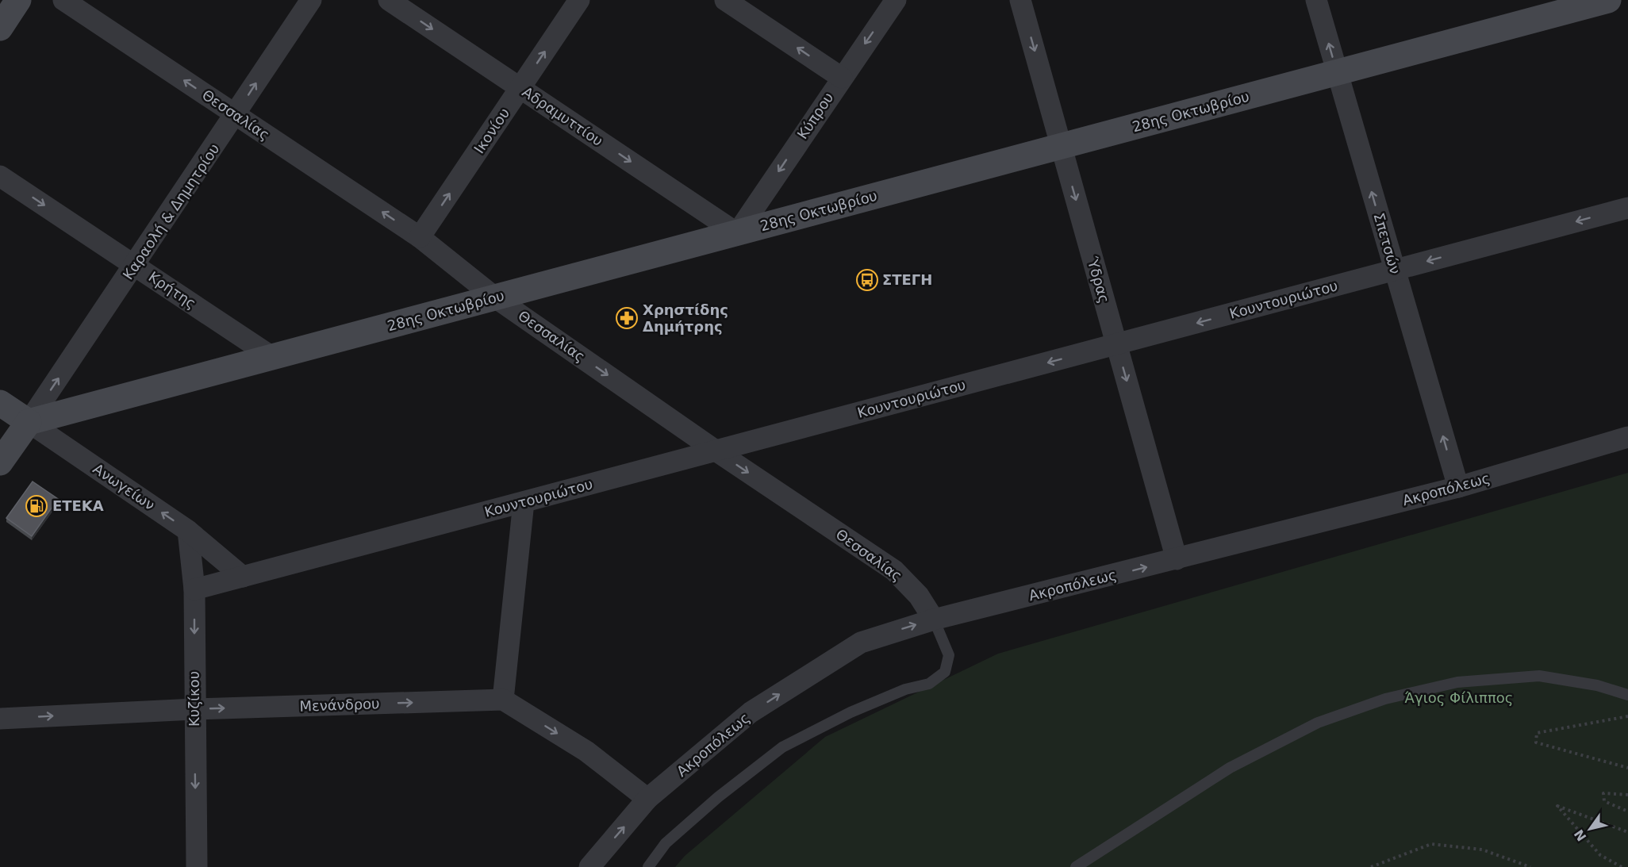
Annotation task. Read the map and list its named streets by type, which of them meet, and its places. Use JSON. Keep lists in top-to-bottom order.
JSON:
{
  "streets": {
    "main road": ["28ης Οκτωβρίου", "Ανωγείων"],
    "street": [
      "Θεσσαλίας",
      "Κύπρου",
      "Αδραμυττίου",
      "Ικονίου",
      "Καραολή & Δημητρίου",
      "Σπετσών",
      "Ύδρας",
      "Κρήτης",
      "Κουντουριώτου",
      "Ακροπόλεως",
      "Κυζίκου",
      "Μενάνδρου"
    ]
  },
  "crossings": [
    ["28ης Οκτωβρίου", "Θεσσαλίας"],
    ["28ης Οκτωβρίου", "Κύπρου"],
    ["28ης Οκτωβρίου", "Αδραμυττίου"],
    ["28ης Οκτωβρίου", "Καραολή & Δημητρίου"],
    ["28ης Οκτωβρίου", "Σπετσών"],
    ["28ης Οκτωβρίου", "Ύδρας"],
    ["28ης Οκτωβρίου", "Κρήτης"],
    ["28ης Οκτωβρίου", "Ανωγείων"],
    ["Θεσσαλίας", "Ικονίου"],
    ["Θεσσαλίας", "Καραολή & Δημητρίου"],
    ["Θεσσαλίας", "Κουντουριώτου"],
    ["Θεσσαλίας", "Ακροπόλεως"],
    ["Κύπρου", "Αδραμυττίου"],
    ["Αδραμυττίου", "Ικονίου"],
    ["Καραολή & Δημητρίου", "Κρήτης"],
    ["Καραολή & Δημητρίου", "Ανωγείων"],
    ["Σπετσών", "Κουντουριώτου"],
    ["Σπετσών", "Ακροπόλεως"],
    ["Ύδρας", "Κουντουριώτου"],
    ["Ύδρας", "Ακροπόλεως"],
    ["Κουντουριώτου", "Ανωγείων"],
    ["Κουντουριώτου", "Κυζίκου"],
    ["Ανωγείων", "Κυζίκου"],
    ["Κυζίκου", "Μενάνδρου"]
  ],
  "one_way": [
    "Κύπρου",
    "Ικονίου",
    "Καραολή & Δημητρίου",
    "Σπετσών",
    "Ύδρας",
    "Κρήτης",
    "Κουντουριώτου",
    "Ανωγείων",
    "Ακροπόλεως",
    "Κυζίκου",
    "Μενάνδρου"
  ],
  "parks": ["Άγιος Φίλιππος"],
  "places": {
    "bus stop": ["ΣΤΕΓΗ"],
    "pharmacy": ["Χρηστίδης Δημήτρης"],
    "fuel station": ["ΕΤΕΚΑ"]
  },
  "north": "bottom left"
}
